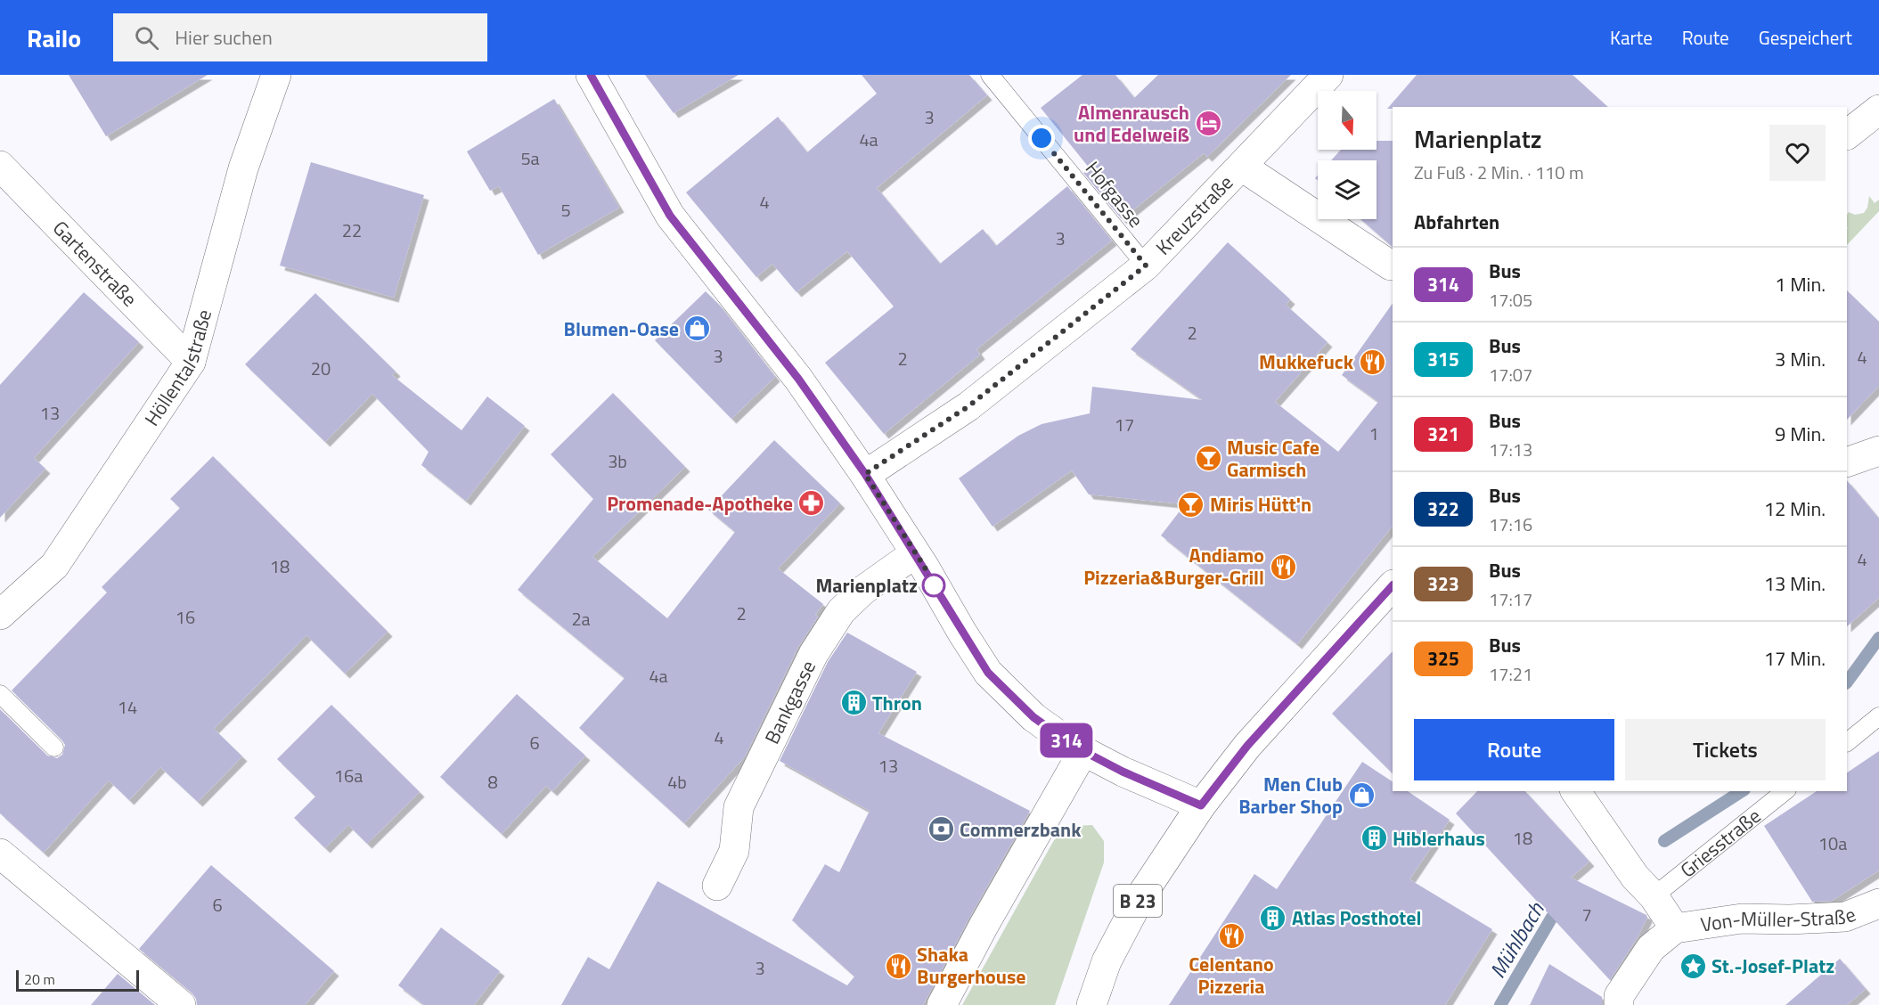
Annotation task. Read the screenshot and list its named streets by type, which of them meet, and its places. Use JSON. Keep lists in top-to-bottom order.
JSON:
{
  "streets": {
    "street": [
      "Kreuzstraße",
      "Gartenstraße",
      "Höllentalstraße",
      "Bankgasse",
      "B 23",
      "Von-Müller-Straße"
    ],
    "lane": ["Hofgasse", "Griesstraße"]
  },
  "crossings": [
    ["Hofgasse", "Kreuzstraße"],
    ["Gartenstraße", "Höllentalstraße"]
  ],
  "water": ["Mühlbach"],
  "places": {
    "hotel": ["Almenrausch und Edelweiß"],
    "shop": ["Blumen-Oase", "Men Club Barber Shop"],
    "restaurant": [
      "Mukkefuck",
      "Andiamo Pizzeria&Burger-Grill",
      "Celentano Pizzeria",
      "Shaka Burgerhouse"
    ],
    "bar": ["Music Cafe Garmisch", "Miris Hütt'n"],
    "pharmacy": ["Promenade-Apotheke"],
    "other": ["Marienplatz"],
    "building": ["Thron", "Hiblerhaus", "Atlas Posthotel"],
    "bank": ["Commerzbank"],
    "place": ["St.-Josef-Platz"]
  },
  "lines": ["bus line 314"],
  "house_numbers": [
    "3",
    "4a",
    "5a",
    "4",
    "5",
    "22",
    "3",
    "2",
    "3",
    "4",
    "2",
    "20",
    "13",
    "17",
    "1",
    "3b",
    "4",
    "18",
    "2",
    "16",
    "2a",
    "4a",
    "14",
    "4",
    "6",
    "13",
    "16a",
    "8",
    "4b",
    "18",
    "10a",
    "6",
    "7",
    "3"
  ],
  "scale_bar": "20 m",
  "north": "bottom",
  "page": {
    "header": "Railo",
    "search": "Hier suchen",
    "nav": ["Karte", "Route", "Gespeichert"],
    "on_map": "314",
    "heading": [
      ["Marienplatz", "Zu Fuß · 2 Min. · 110 m"],
      "Abfahrten"
    ],
    "list": [
      {
        "mark": "314",
        "name": "Bus",
        "note": "17:05",
        "value": "1 Min."
      },
      {
        "mark": "315",
        "name": "Bus",
        "note": "17:07",
        "value": "3 Min."
      },
      {
        "mark": "321",
        "name": "Bus",
        "note": "17:13",
        "value": "9 Min."
      },
      {
        "mark": "322",
        "name": "Bus",
        "note": "17:16",
        "value": "12 Min."
      },
      {
        "mark": "323",
        "name": "Bus",
        "note": "17:17",
        "value": "13 Min."
      },
      {
        "mark": "325",
        "name": "Bus",
        "note": "17:21",
        "value": "17 Min."
      }
    ],
    "buttons": ["Route", "Tickets"],
    "scale": "20 m"
  }
}
